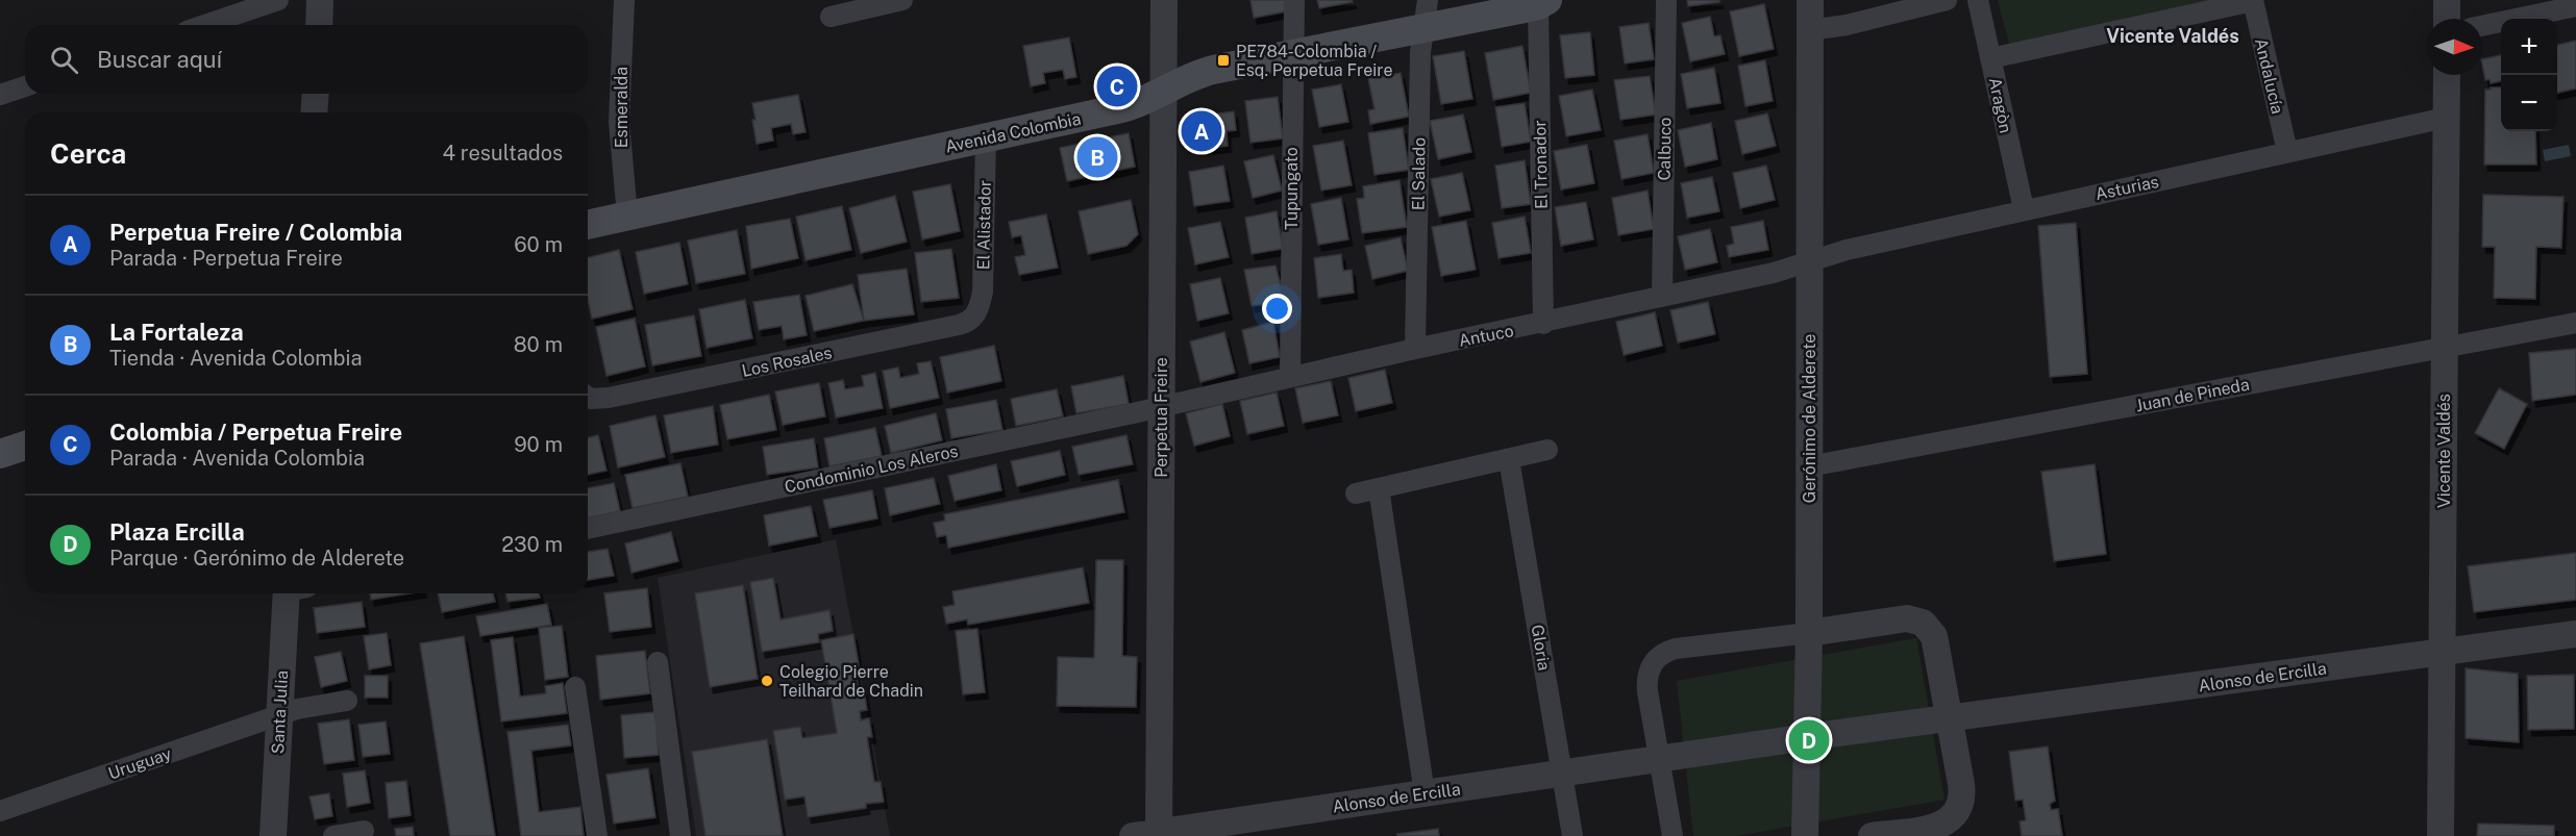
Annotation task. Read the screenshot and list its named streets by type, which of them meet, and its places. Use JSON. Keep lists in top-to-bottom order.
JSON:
{
  "streets": {
    "main road": ["Avenida Colombia"],
    "street": [
      "Andalucía",
      "Aragòn",
      "Esmeralda",
      "Calbuco",
      "El Tronador",
      "El Salado",
      "Asturias",
      "Tupungato",
      "El Alistador",
      "Antuco",
      "Los Rosales",
      "Juan de Pineda",
      "Perpetua Freire",
      "Gerónimo de Alderete",
      "Vicente Valdés",
      "Condominio Los Aleros",
      "Gloria",
      "Alonso de Ercilla",
      "Santa Julia",
      "Uruguay"
    ]
  },
  "crossings": [
    ["Andalucía", "Asturias"],
    ["Aragòn", "Asturias"],
    ["Esmeralda", "Avenida Colombia"],
    ["Avenida Colombia", "El Tronador"],
    ["Avenida Colombia", "El Salado"],
    ["Avenida Colombia", "Tupungato"],
    ["Avenida Colombia", "El Alistador"],
    ["Avenida Colombia", "Perpetua Freire"],
    ["Calbuco", "Antuco"],
    ["El Tronador", "Antuco"],
    ["El Salado", "Antuco"],
    ["Asturias", "Antuco"],
    ["Asturias", "Gerónimo de Alderete"],
    ["Asturias", "Vicente Valdés"],
    ["Tupungato", "Antuco"],
    ["El Alistador", "Los Rosales"],
    ["Antuco", "Perpetua Freire"],
    ["Antuco", "Gerónimo de Alderete"],
    ["Antuco", "Condominio Los Aleros"],
    ["Juan de Pineda", "Gerónimo de Alderete"],
    ["Juan de Pineda", "Vicente Valdés"],
    ["Perpetua Freire", "Condominio Los Aleros"],
    ["Perpetua Freire", "Alonso de Ercilla"],
    ["Gerónimo de Alderete", "Alonso de Ercilla"],
    ["Vicente Valdés", "Alonso de Ercilla"],
    ["Gloria", "Alonso de Ercilla"],
    ["Santa Julia", "Uruguay"]
  ],
  "districts": ["Vicente Valdés"],
  "places": {
    "transit": ["PE784-Colombia / Esq. Perpetua Freire"],
    "other": ["Colegio Pierre Teilhard de Chadin"]
  },
  "north": "right",
  "page": {
    "map_buttons": ["+", "−"],
    "search": "Buscar aquí",
    "pins": [
      "C",
      "A",
      "B",
      "D"
    ],
    "heading": ["Cerca", "4 resultados"],
    "list": [
      {
        "mark": "A",
        "name": "Perpetua Freire / Colombia",
        "note": "Parada · Perpetua Freire",
        "value": "60 m"
      },
      {
        "mark": "B",
        "name": "La Fortaleza",
        "note": "Tienda · Avenida Colombia",
        "value": "80 m"
      },
      {
        "mark": "C",
        "name": "Colombia / Perpetua Freire",
        "note": "Parada · Avenida Colombia",
        "value": "90 m"
      },
      {
        "mark": "D",
        "name": "Plaza Ercilla",
        "note": "Parque · Gerónimo de Alderete",
        "value": "230 m"
      }
    ]
  }
}
